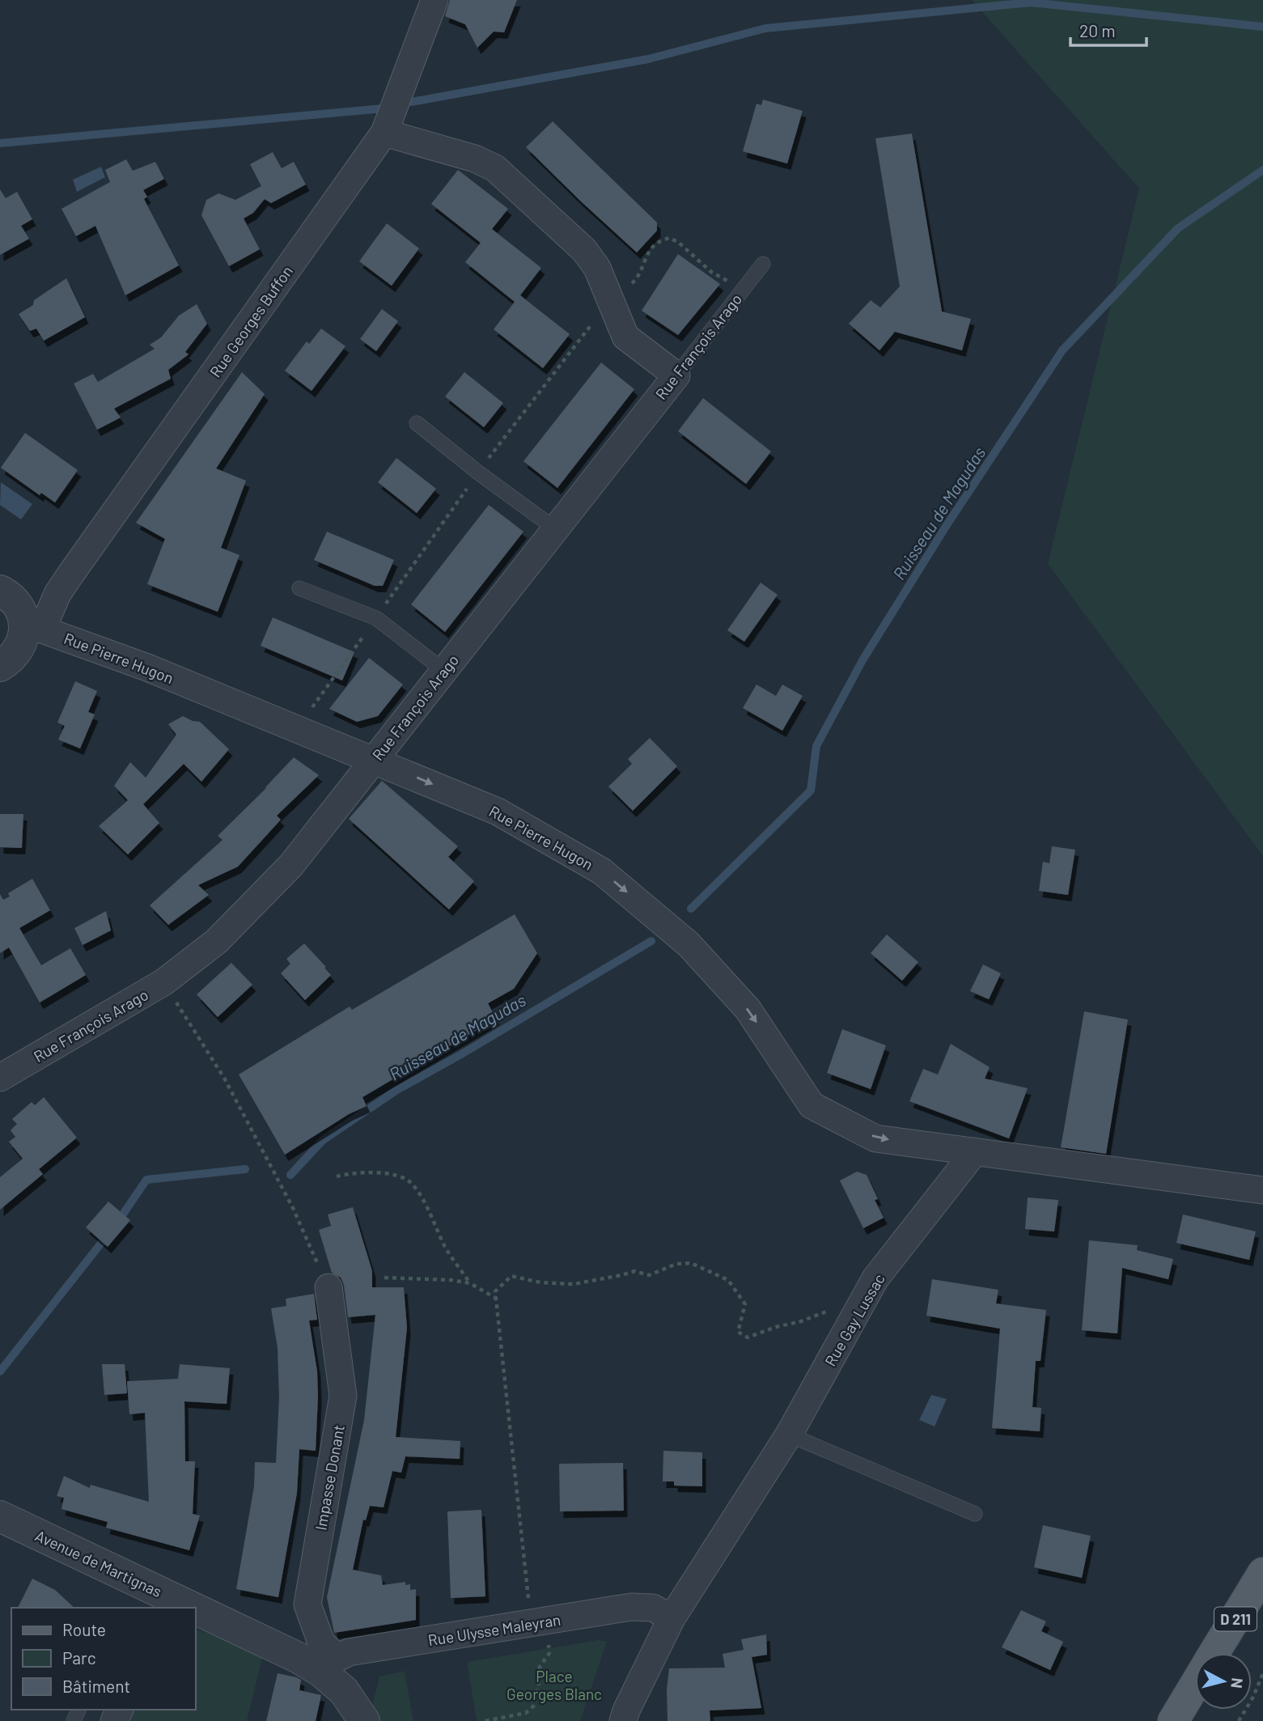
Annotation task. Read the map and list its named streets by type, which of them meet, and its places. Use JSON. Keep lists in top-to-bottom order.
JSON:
{
  "streets": {
    "main road": ["D 211"],
    "street": [
      "Rue Georges Buffon",
      "Rue François Arago",
      "Rue Pierre Hugon",
      "Rue Gay Lussac",
      "Impasse Donant",
      "Avenue de Martignas",
      "Rue Ulysse Maleyran"
    ]
  },
  "crossings": [
    ["Rue Georges Buffon", "Rue Pierre Hugon"],
    ["Rue François Arago", "Rue Pierre Hugon"],
    ["Rue Pierre Hugon", "Rue Gay Lussac"],
    ["Rue Gay Lussac", "Rue Ulysse Maleyran"],
    ["Impasse Donant", "Avenue de Martignas"],
    ["Impasse Donant", "Rue Ulysse Maleyran"],
    ["Avenue de Martignas", "Rue Ulysse Maleyran"]
  ],
  "one_way": ["Rue Pierre Hugon"],
  "water": ["Ruisseau de Magudas"],
  "parks": ["Place Georges Blanc"],
  "legend": ["Route", "Parc", "Bâtiment"],
  "scale_bar": "20 m",
  "north": "right"
}
